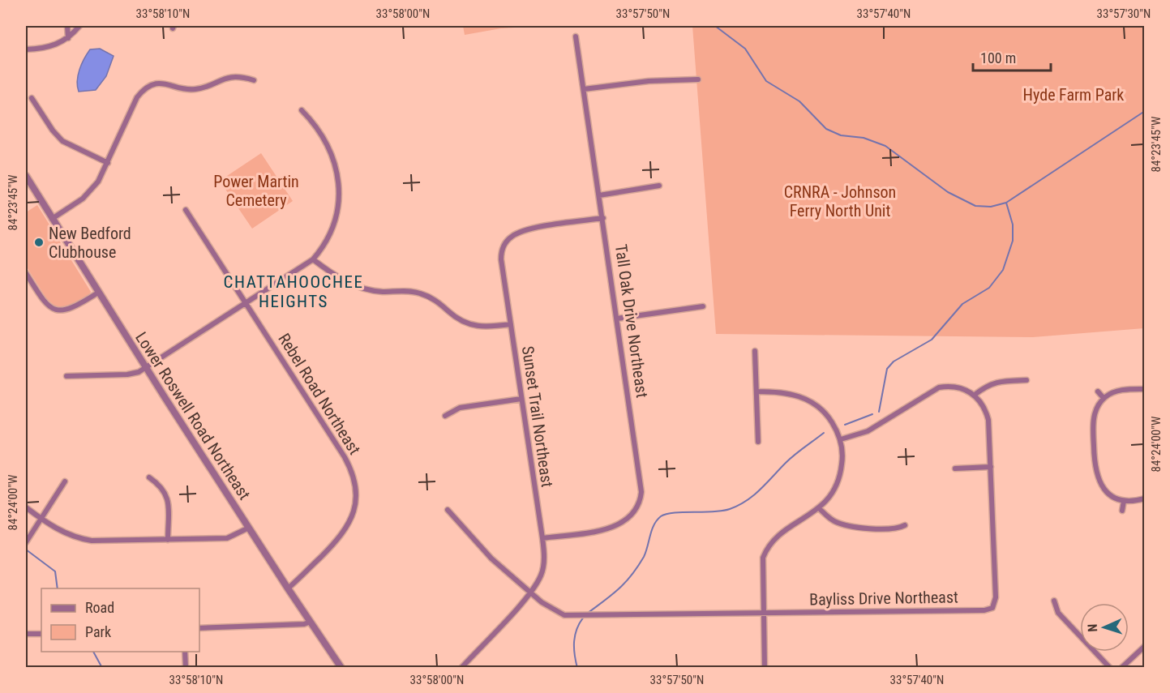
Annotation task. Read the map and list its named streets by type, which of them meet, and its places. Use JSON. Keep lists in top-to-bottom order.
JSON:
{
  "streets": {
    "street": [
      "Tall Oak Drive Northeast",
      "Rebel Road Northeast",
      "Lower Roswell Road Northeast",
      "Sunset Trail Northeast",
      "Bayliss Drive Northeast"
    ]
  },
  "crossings": [
    ["Tall Oak Drive Northeast", "Sunset Trail Northeast"],
    ["Rebel Road Northeast", "Lower Roswell Road Northeast"],
    ["Sunset Trail Northeast", "Bayliss Drive Northeast"]
  ],
  "districts": ["CHATTAHOOCHEE HEIGHTS"],
  "parks": ["Hyde Farm Park", "Power Martin Cemetery", "CRNRA - Johnson Ferry North Unit"],
  "places": ["New Bedford Clubhouse"],
  "legend": ["Road", "Park"],
  "scale_bar": "100 m",
  "north": "left",
  "coordinates": [
    "33°58'10\"N",
    "33°58'00\"N",
    "33°57'50\"N",
    "33°57'40\"N",
    "33°57'30\"N",
    "84°23'45\"W",
    "84°24'00\"W"
  ]
}
